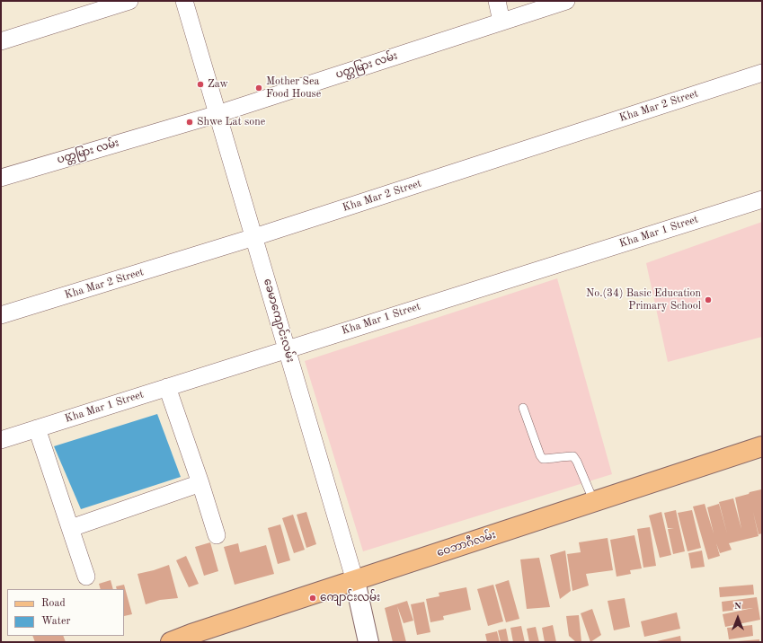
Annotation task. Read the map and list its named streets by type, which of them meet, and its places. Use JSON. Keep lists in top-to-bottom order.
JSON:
{
  "streets": {
    "main road": ["ဝေဘာဂီလမ်း"],
    "street": [
      "ပတ္တမြား လမ်း",
      "Kha Mar 2 Street",
      "Kha Mar 1 Street",
      "ခေမာကျောင်းလမ်း"
    ]
  },
  "crossings": [
    ["ပတ္တမြား လမ်း", "ခေမာကျောင်းလမ်း"],
    ["Kha Mar 2 Street", "ခေမာကျောင်းလမ်း"],
    ["Kha Mar 1 Street", "ခေမာကျောင်းလမ်း"],
    ["ခေမာကျောင်းလမ်း", "ဝေဘာဂီလမ်း"]
  ],
  "places": [
    "Zaw",
    "Mother Sea Food House",
    "Shwe Lat sone",
    "No.(34) Basic Education Primary School",
    "ကျောင်းလမ်း"
  ],
  "legend": ["Road", "Water"],
  "north": "top"
}
